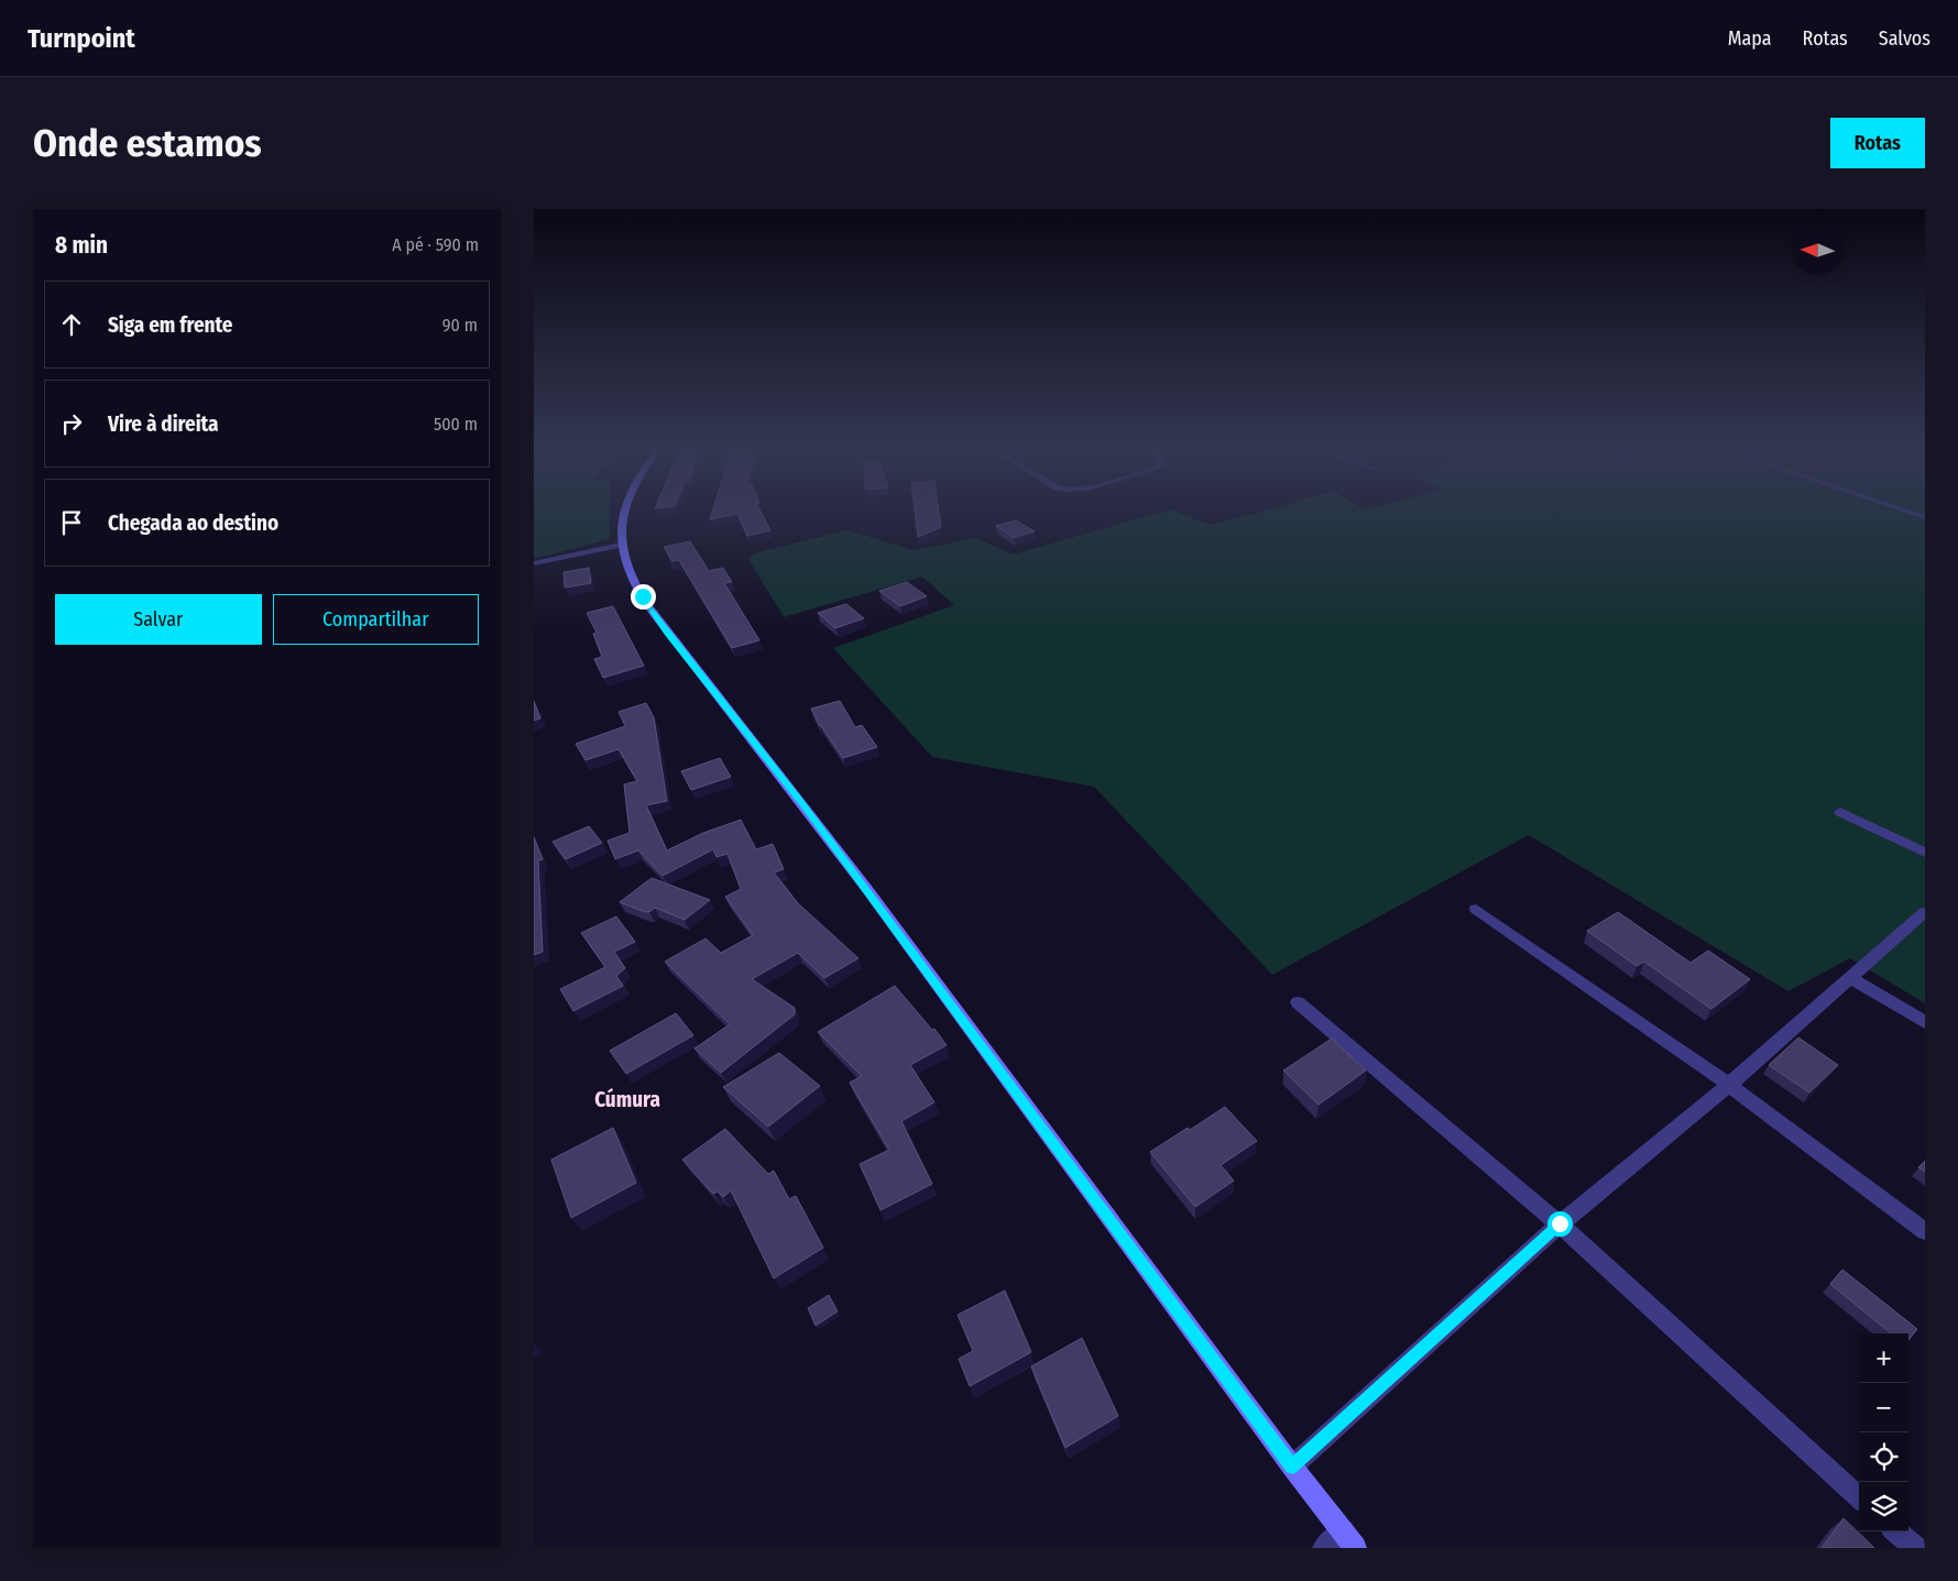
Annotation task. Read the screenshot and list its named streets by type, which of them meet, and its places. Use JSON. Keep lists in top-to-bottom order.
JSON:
{
  "districts": ["Cúmura"],
  "north": "left",
  "page": {
    "header": "Turnpoint",
    "nav": ["Mapa", "Rotas", "Salvos"],
    "buttons": [
      "Rotas",
      ["Salvar", "Compartilhar"]
    ],
    "title": "Onde estamos",
    "heading": ["8 min", "A pé · 590 m"],
    "list": [
      ["Siga em frente", "90 m"],
      ["Vire à direita", "500 m"],
      "Chegada ao destino"
    ],
    "map_buttons": ["+", "−"]
  }
}
